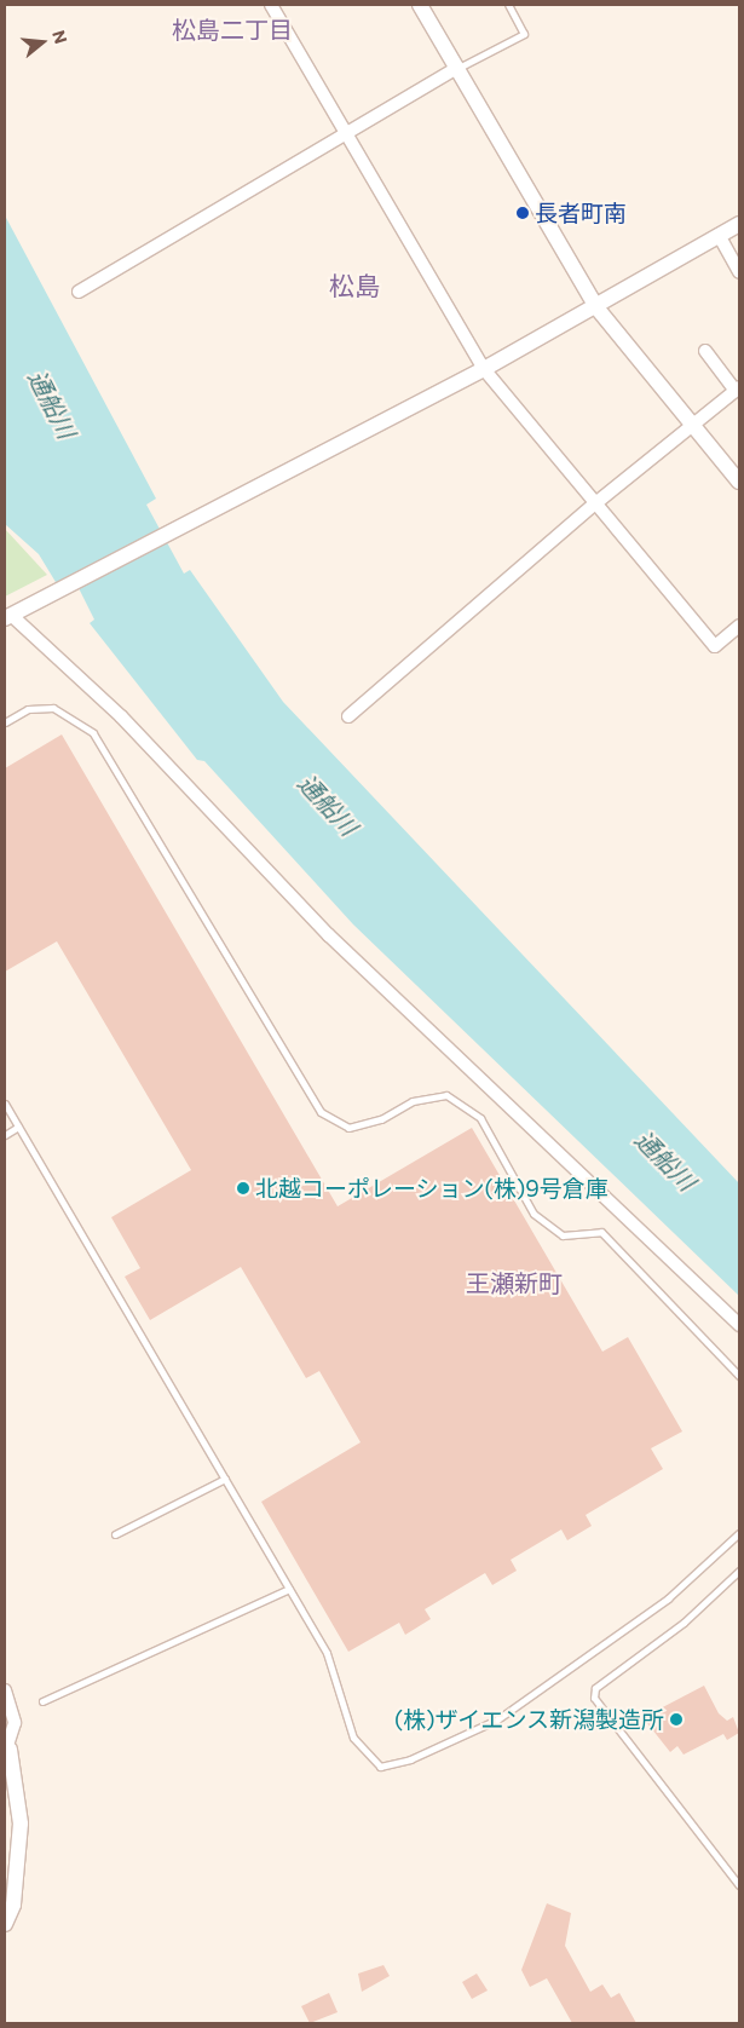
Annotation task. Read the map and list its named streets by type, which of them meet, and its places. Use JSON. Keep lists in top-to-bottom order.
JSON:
{
  "districts": ["松島二丁目", "松島", "王瀬新町"],
  "water": ["通船川"],
  "places": ["長者町南", "北越コーポレーション(株)9号倉庫", "(株)ザイエンス新潟製造所"],
  "north": "right"
}
